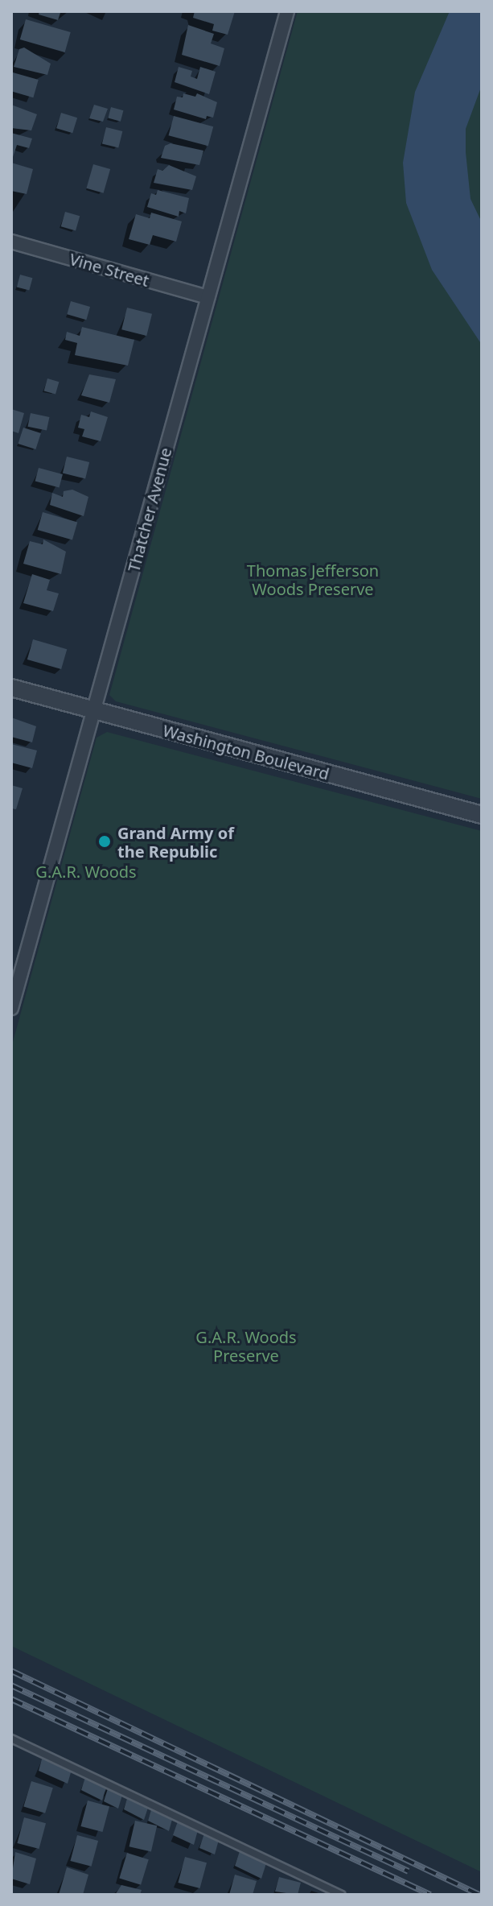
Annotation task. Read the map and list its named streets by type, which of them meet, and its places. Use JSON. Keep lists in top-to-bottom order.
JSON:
{
  "streets": {
    "street": ["Vine Street", "Thatcher Avenue", "Washington Boulevard"]
  },
  "crossings": [
    ["Vine Street", "Thatcher Avenue"],
    ["Thatcher Avenue", "Washington Boulevard"]
  ],
  "parks": ["Thomas Jefferson Woods Preserve", "G.A.R. Woods", "G.A.R. Woods Preserve"],
  "places": ["Grand Army of the Republic"]
}
